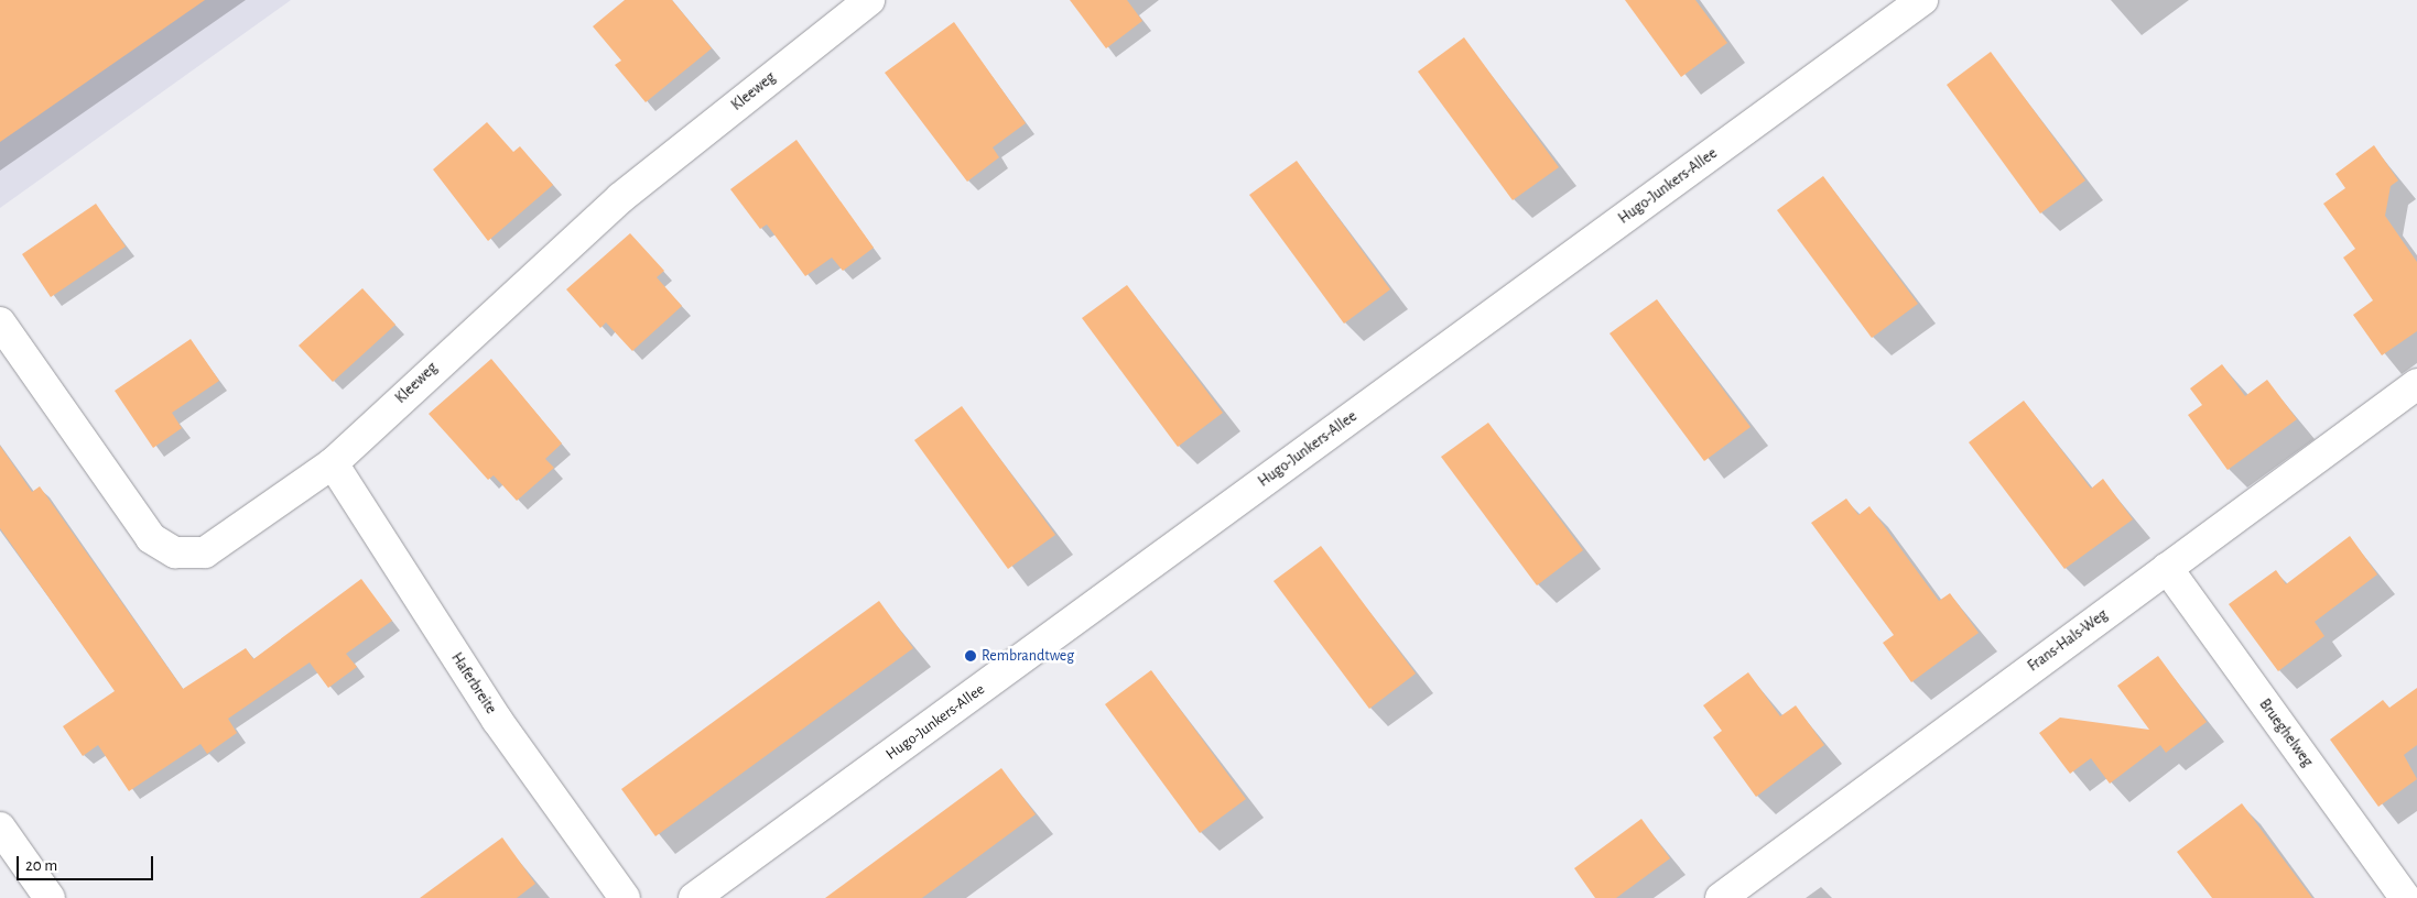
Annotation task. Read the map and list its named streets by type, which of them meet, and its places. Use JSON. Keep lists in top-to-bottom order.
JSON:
{
  "streets": {
    "street": [
      "Kleeweg",
      "Hugo-Junkers-Allee",
      "Frans-Hals-Weg",
      "Haferbreite",
      "Brueghelweg"
    ]
  },
  "crossings": [
    ["Kleeweg", "Haferbreite"],
    ["Frans-Hals-Weg", "Brueghelweg"]
  ],
  "places": ["Rembrandtweg"],
  "scale_bar": "20 m"
}
